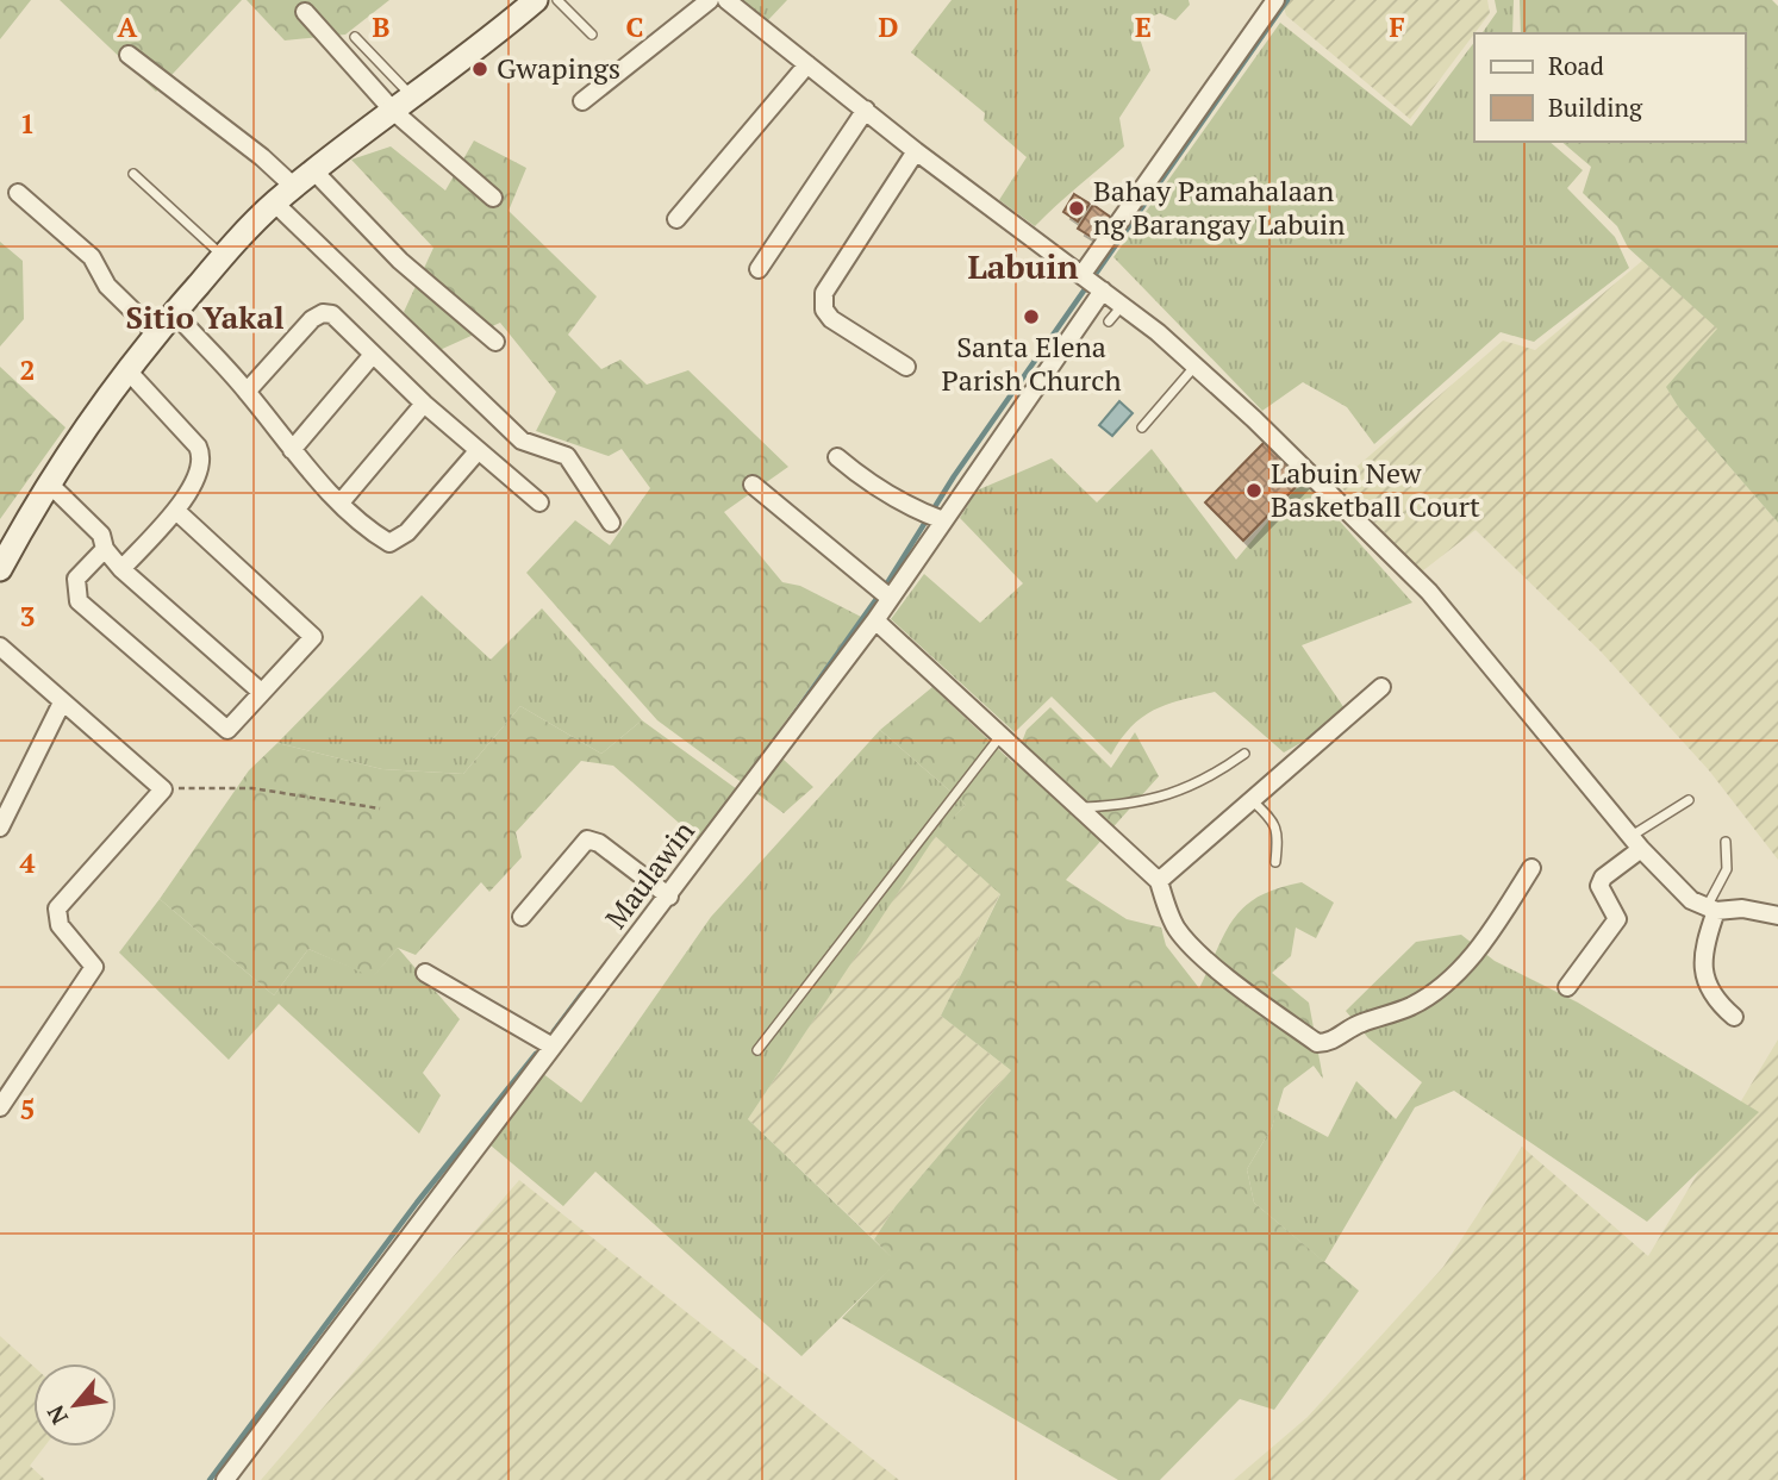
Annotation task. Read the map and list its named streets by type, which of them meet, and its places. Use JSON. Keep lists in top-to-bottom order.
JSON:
{
  "streets": {
    "street": ["Maulawin"]
  },
  "districts": ["Labuin", "Sitio Yakal"],
  "places": [
    "Gwapings",
    "Bahay Pamahalaan ng Barangay Labuin",
    "Santa Elena Parish Church",
    "Labuin New Basketball Court"
  ],
  "legend": ["Road", "Building"],
  "north": "bottom left",
  "grid": {
    "columns": [
      "A",
      "B",
      "C",
      "D",
      "E",
      "F"
    ],
    "rows": [
      "1",
      "2",
      "3",
      "4",
      "5"
    ]
  }
}
